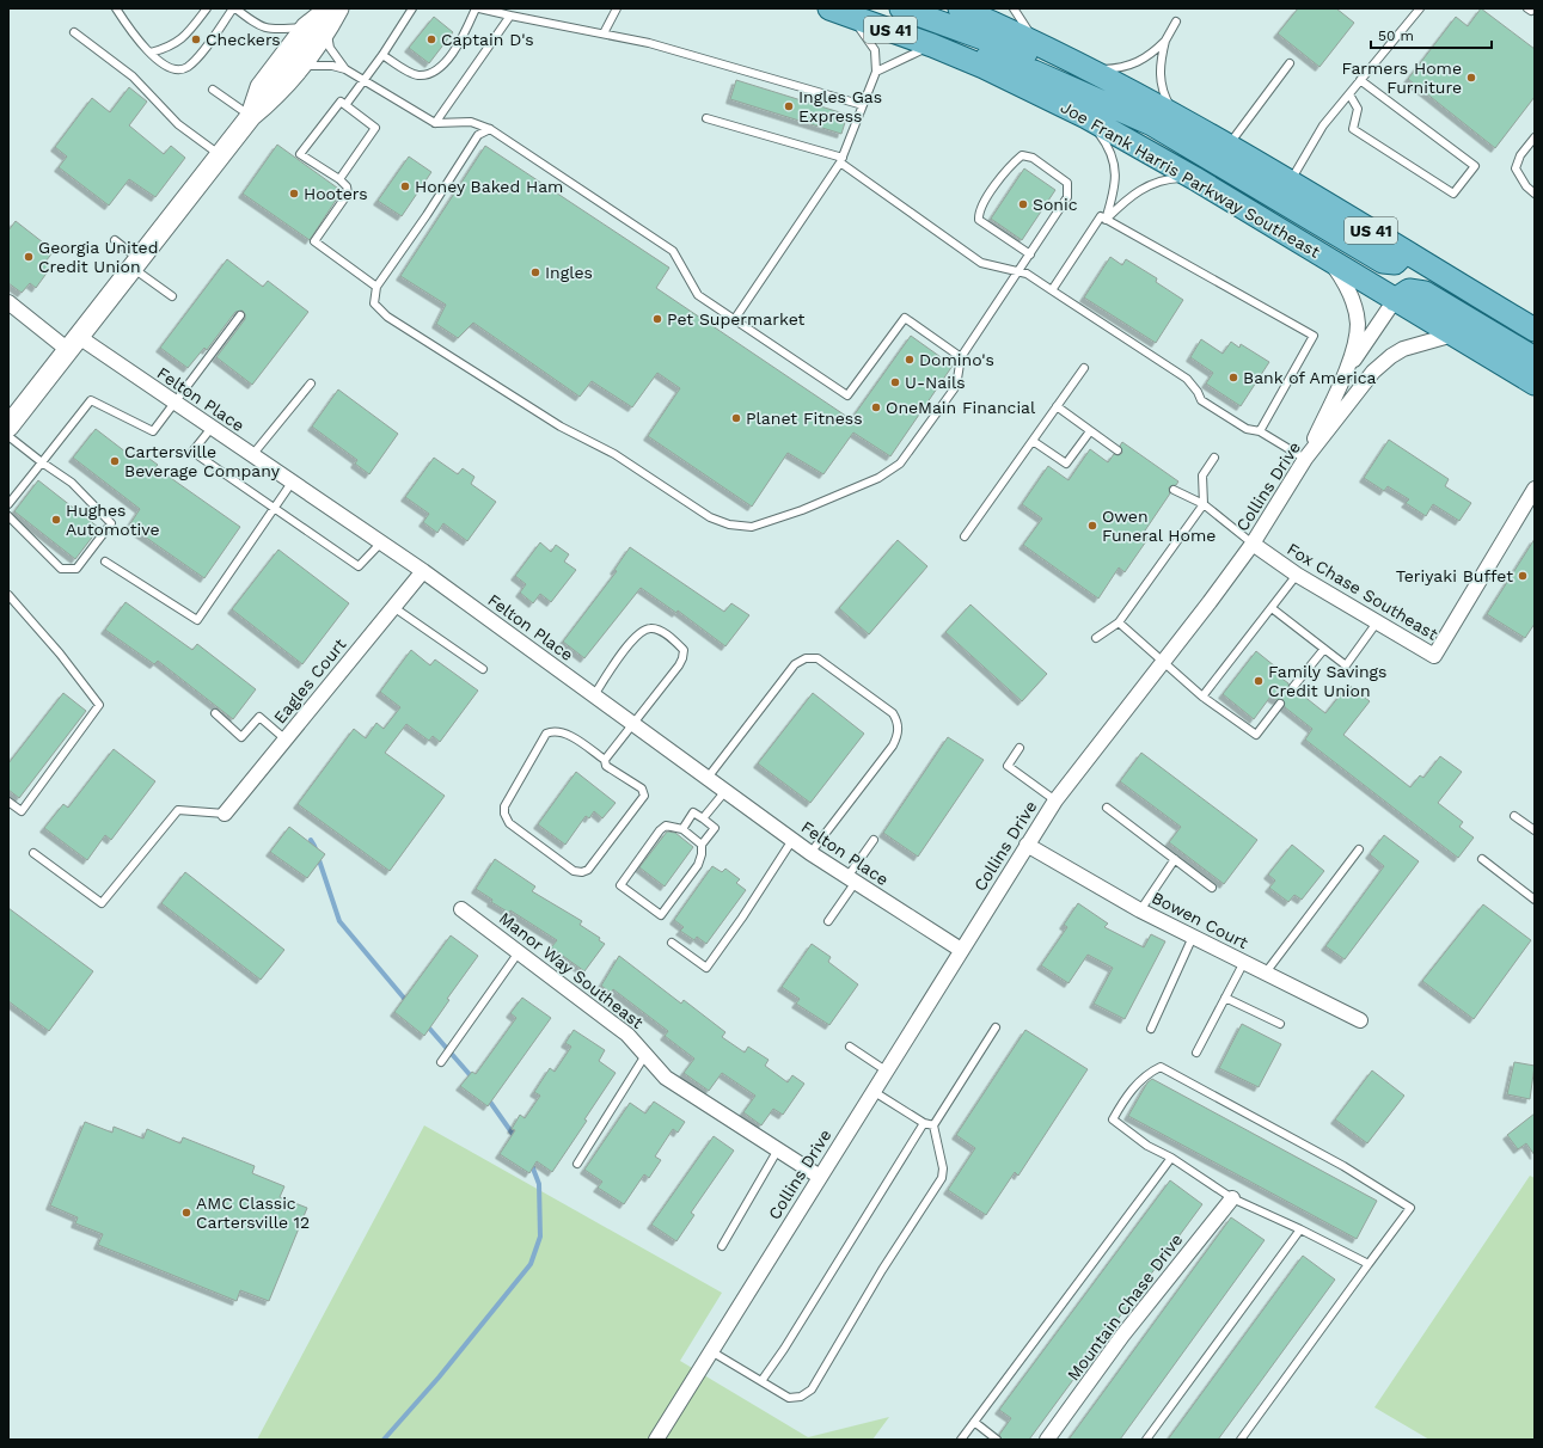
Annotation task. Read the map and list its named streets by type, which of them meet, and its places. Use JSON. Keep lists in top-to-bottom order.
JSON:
{
  "streets": {
    "main road": ["US 41", "Joe Frank Harris Parkway Southeast"],
    "street": [
      "Felton Place",
      "Collins Drive",
      "Fox Chase Southeast",
      "Eagles Court",
      "Bowen Court",
      "Manor Way Southeast",
      "Mountain Chase Drive"
    ]
  },
  "crossings": [
    ["Joe Frank Harris Parkway Southeast", "Collins Drive"],
    ["Felton Place", "Collins Drive"],
    ["Felton Place", "Eagles Court"],
    ["Collins Drive", "Fox Chase Southeast"],
    ["Collins Drive", "Bowen Court"],
    ["Collins Drive", "Manor Way Southeast"]
  ],
  "places": [
    "Checkers",
    "Captain D's",
    "Farmers Home Furniture",
    "Ingles Gas Express",
    "Honey Baked Ham",
    "Hooters",
    "Sonic",
    "Georgia United Credit Union",
    "Ingles",
    "Pet Supermarket",
    "Domino's",
    "Bank of America",
    "U-Nails",
    "OneMain Financial",
    "Planet Fitness",
    "Cartersville Beverage Company",
    "Hughes Automotive",
    "Owen Funeral Home",
    "Teriyaki Buffet",
    "Family Savings Credit Union",
    "AMC Classic Cartersville 12"
  ],
  "scale_bar": "50 m"
}
